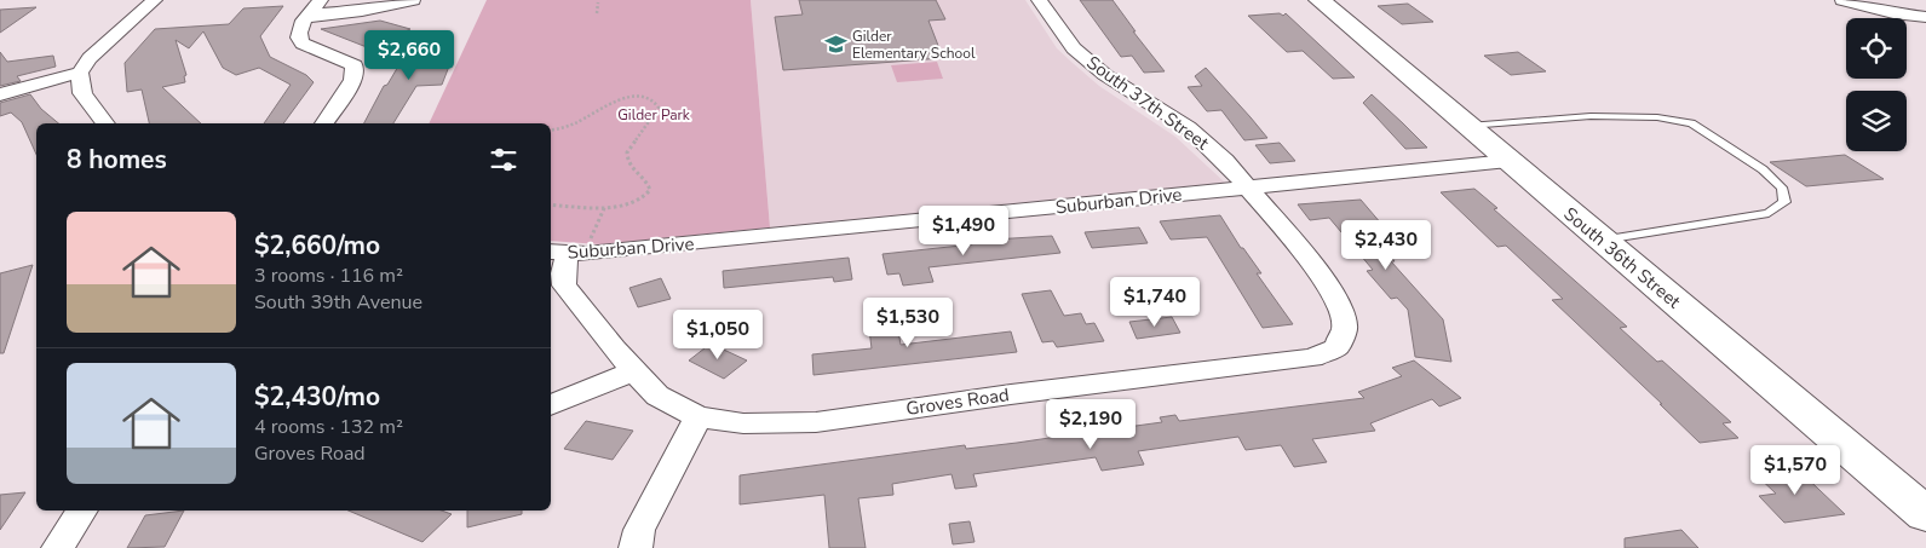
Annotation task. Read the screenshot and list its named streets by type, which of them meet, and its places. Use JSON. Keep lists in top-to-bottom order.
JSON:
{
  "streets": {
    "main road": ["South 36th Street"],
    "street": ["South 37th Street", "Suburban Drive", "Groves Road"]
  },
  "crossings": [
    ["South 37th Street", "Suburban Drive"],
    ["South 37th Street", "Groves Road"],
    ["Suburban Drive", "South 36th Street"],
    ["Suburban Drive", "Groves Road"]
  ],
  "parks": ["Gilder Park"],
  "places": {
    "school or university": ["Gilder Elementary School"]
  },
  "page": {
    "price": [
      "$2,660",
      "$1,490",
      "$2,430",
      "$1,740",
      "$1,530",
      "$1,050",
      "$2,190",
      "$1,570"
    ],
    "heading": "8 homes",
    "list": [
      {
        "name": "$2,660/mo",
        "note": "3 rooms · 116 m² · South 39th Avenue"
      },
      {
        "name": "$2,430/mo",
        "note": "4 rooms · 132 m² · Groves Road"
      }
    ]
  }
}
